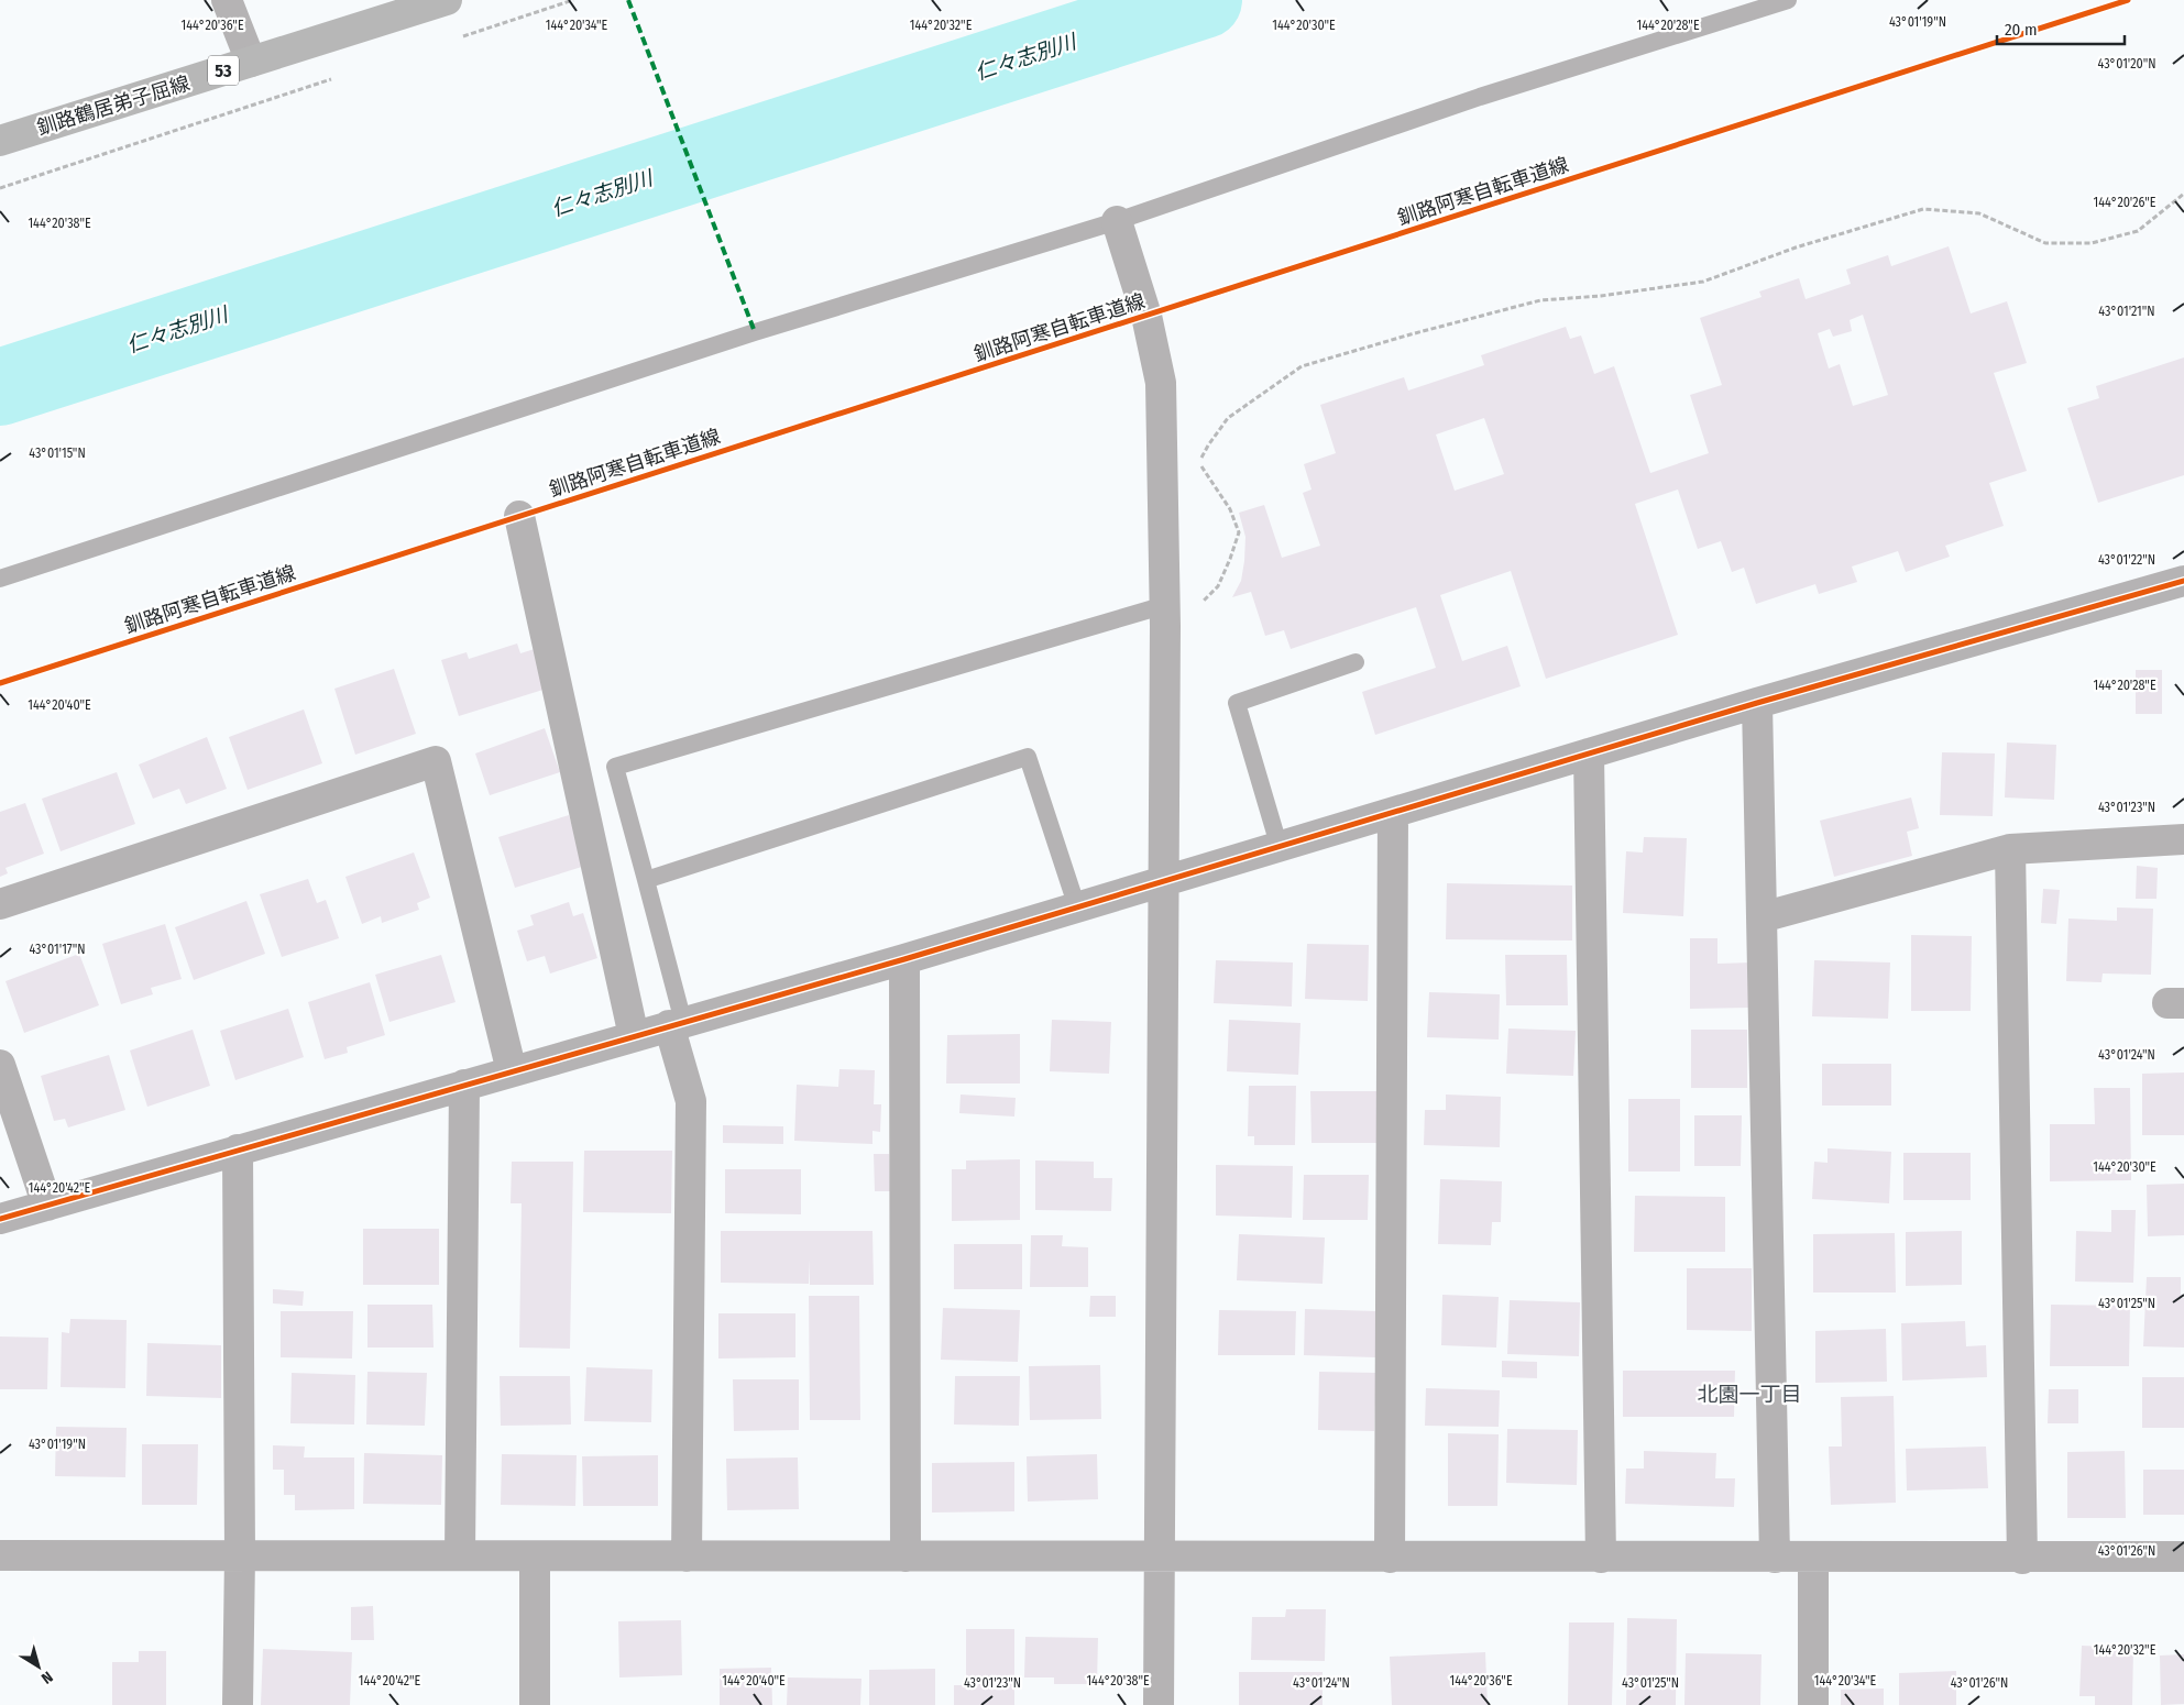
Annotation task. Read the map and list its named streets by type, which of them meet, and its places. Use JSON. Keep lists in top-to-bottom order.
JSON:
{
  "streets": {
    "main road": ["53", "釧路鶴居弟子屈線"],
    "cycle path": ["釧路阿寒自転車道線"]
  },
  "districts": ["北園一丁目"],
  "water": ["仁々志別川"],
  "scale_bar": "20 m",
  "north": "bottom right",
  "coordinates": [
    "43°01'19\"N",
    "144°20'36\"E",
    "144°20'34\"E",
    "144°20'32\"E",
    "144°20'30\"E",
    "144°20'28\"E",
    "43°01'20\"N",
    "144°20'26\"E",
    "144°20'38\"E",
    "43°01'21\"N",
    "43°01'15\"N",
    "43°01'22\"N",
    "144°20'40\"E",
    "43°01'23\"N",
    "43°01'17\"N",
    "43°01'24\"N",
    "144°20'42\"E",
    "43°01'25\"N",
    "43°01'26\"N"
  ]
}
